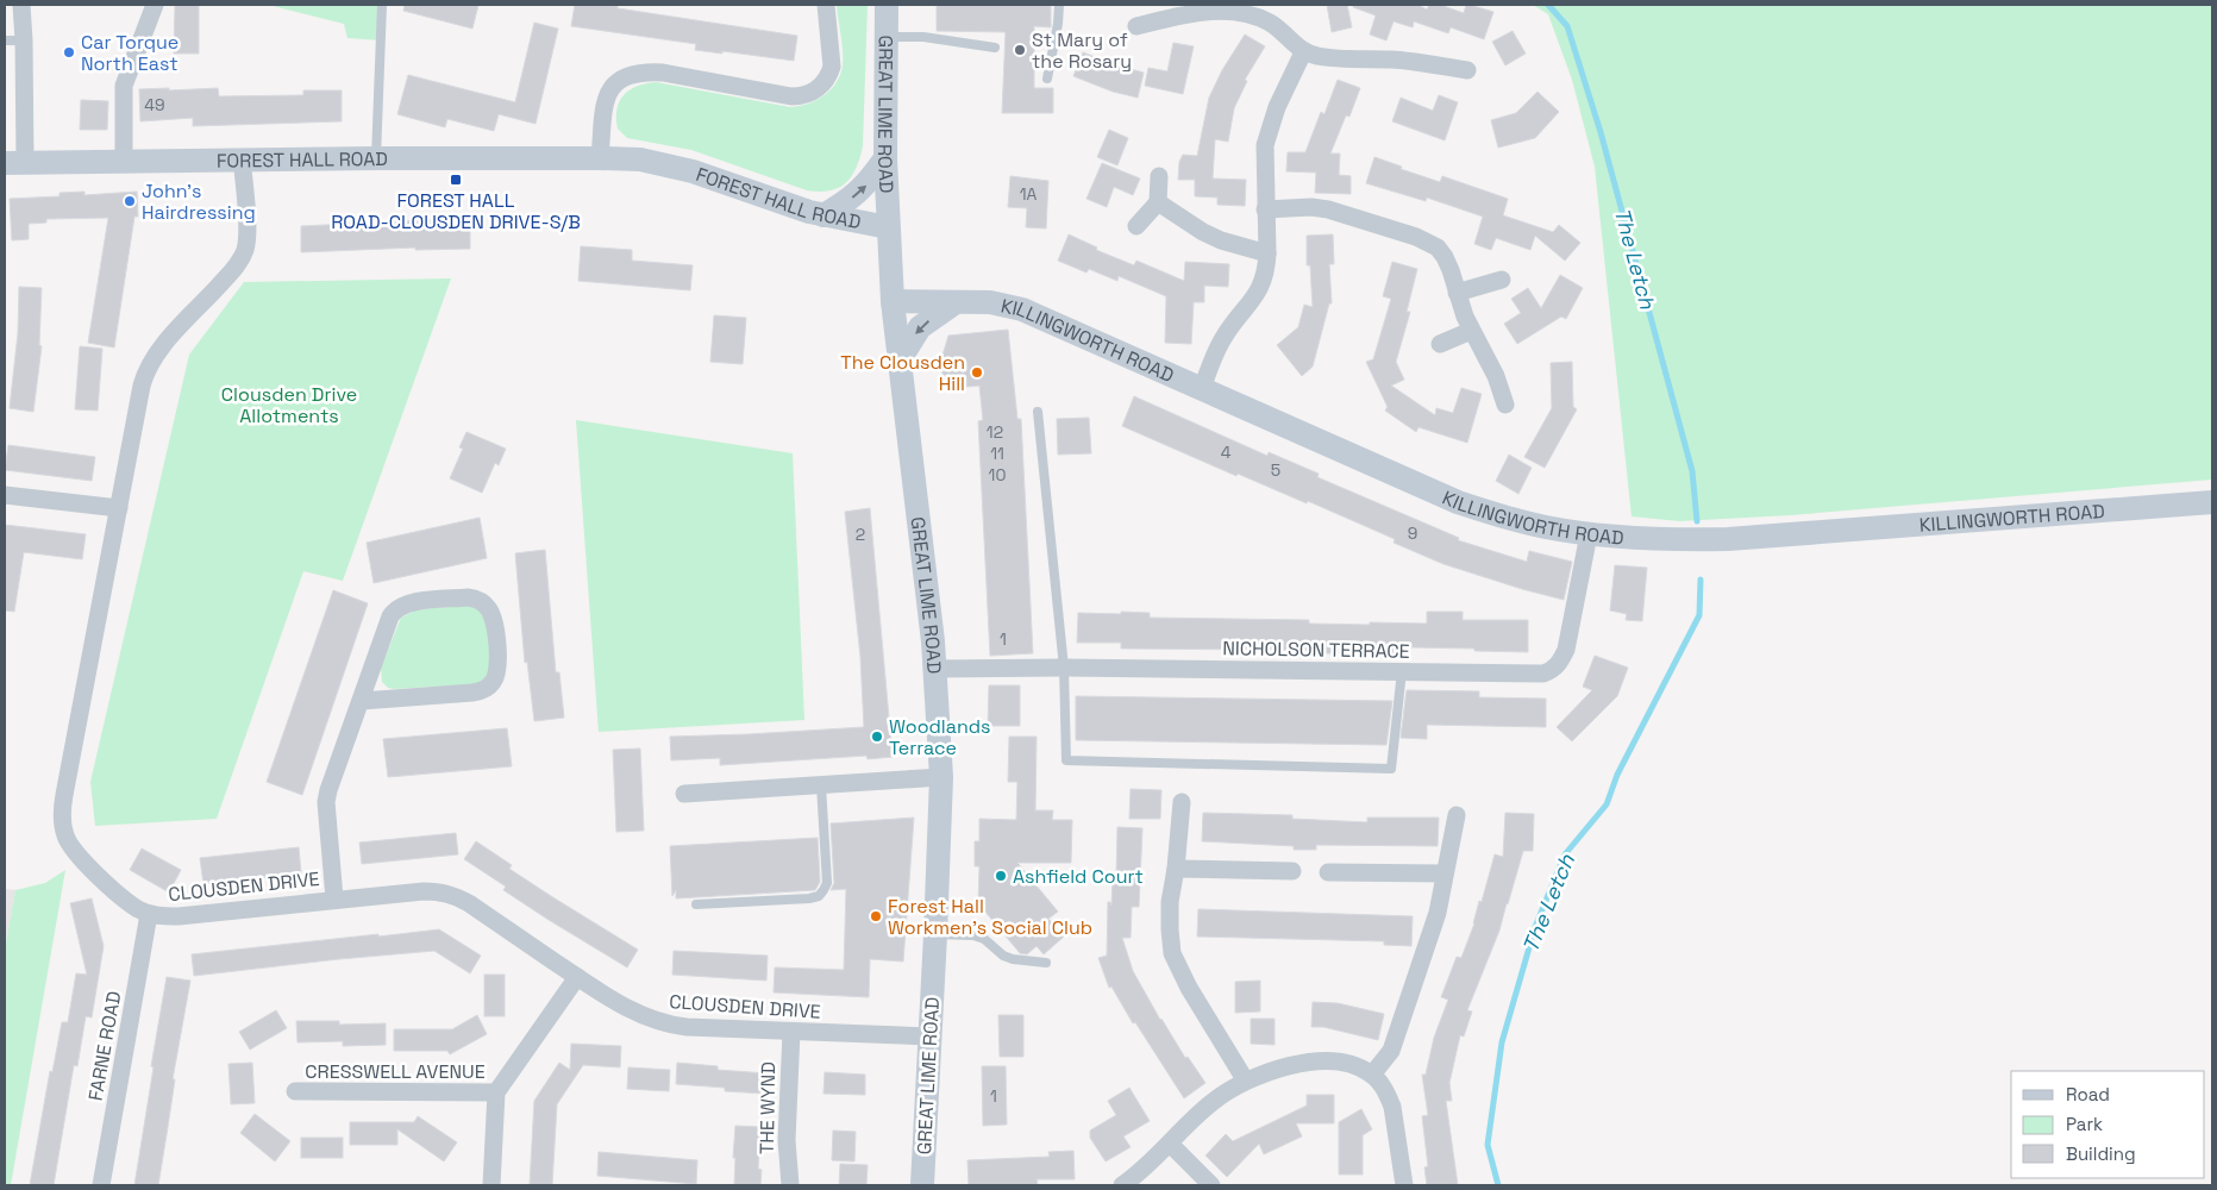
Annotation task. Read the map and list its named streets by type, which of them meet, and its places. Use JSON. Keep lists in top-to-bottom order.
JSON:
{
  "streets": {
    "main road": ["GREAT LIME ROAD", "FOREST HALL ROAD", "KILLINGWORTH ROAD"],
    "street": [
      "NICHOLSON TERRACE",
      "CLOUSDEN DRIVE",
      "FARNE ROAD",
      "CRESSWELL AVENUE",
      "THE WYND"
    ]
  },
  "crossings": [
    ["GREAT LIME ROAD", "FOREST HALL ROAD"],
    ["GREAT LIME ROAD", "KILLINGWORTH ROAD"],
    ["GREAT LIME ROAD", "NICHOLSON TERRACE"],
    ["GREAT LIME ROAD", "CLOUSDEN DRIVE"],
    ["FOREST HALL ROAD", "CLOUSDEN DRIVE"],
    ["KILLINGWORTH ROAD", "NICHOLSON TERRACE"],
    ["CLOUSDEN DRIVE", "FARNE ROAD"],
    ["CLOUSDEN DRIVE", "CRESSWELL AVENUE"],
    ["CLOUSDEN DRIVE", "THE WYND"]
  ],
  "water": ["The Letch"],
  "parks": ["Clousden Drive Allotments"],
  "places": {
    "other": [
      "St Mary of the Rosary",
      "Car Torque North East",
      "John’s Hairdressing",
      "The Clousden Hill",
      "Woodlands Terrace",
      "Ashfield Court",
      "Forest Hall Workmen's Social Club"
    ],
    "transit": ["FOREST HALL ROAD-CLOUSDEN DRIVE-S/B"]
  },
  "house_numbers": [
    "49",
    "1A",
    "12",
    "4",
    "11",
    "5",
    "10",
    "9",
    "2",
    "1",
    "1"
  ],
  "legend": ["Road", "Park", "Building"]
}
